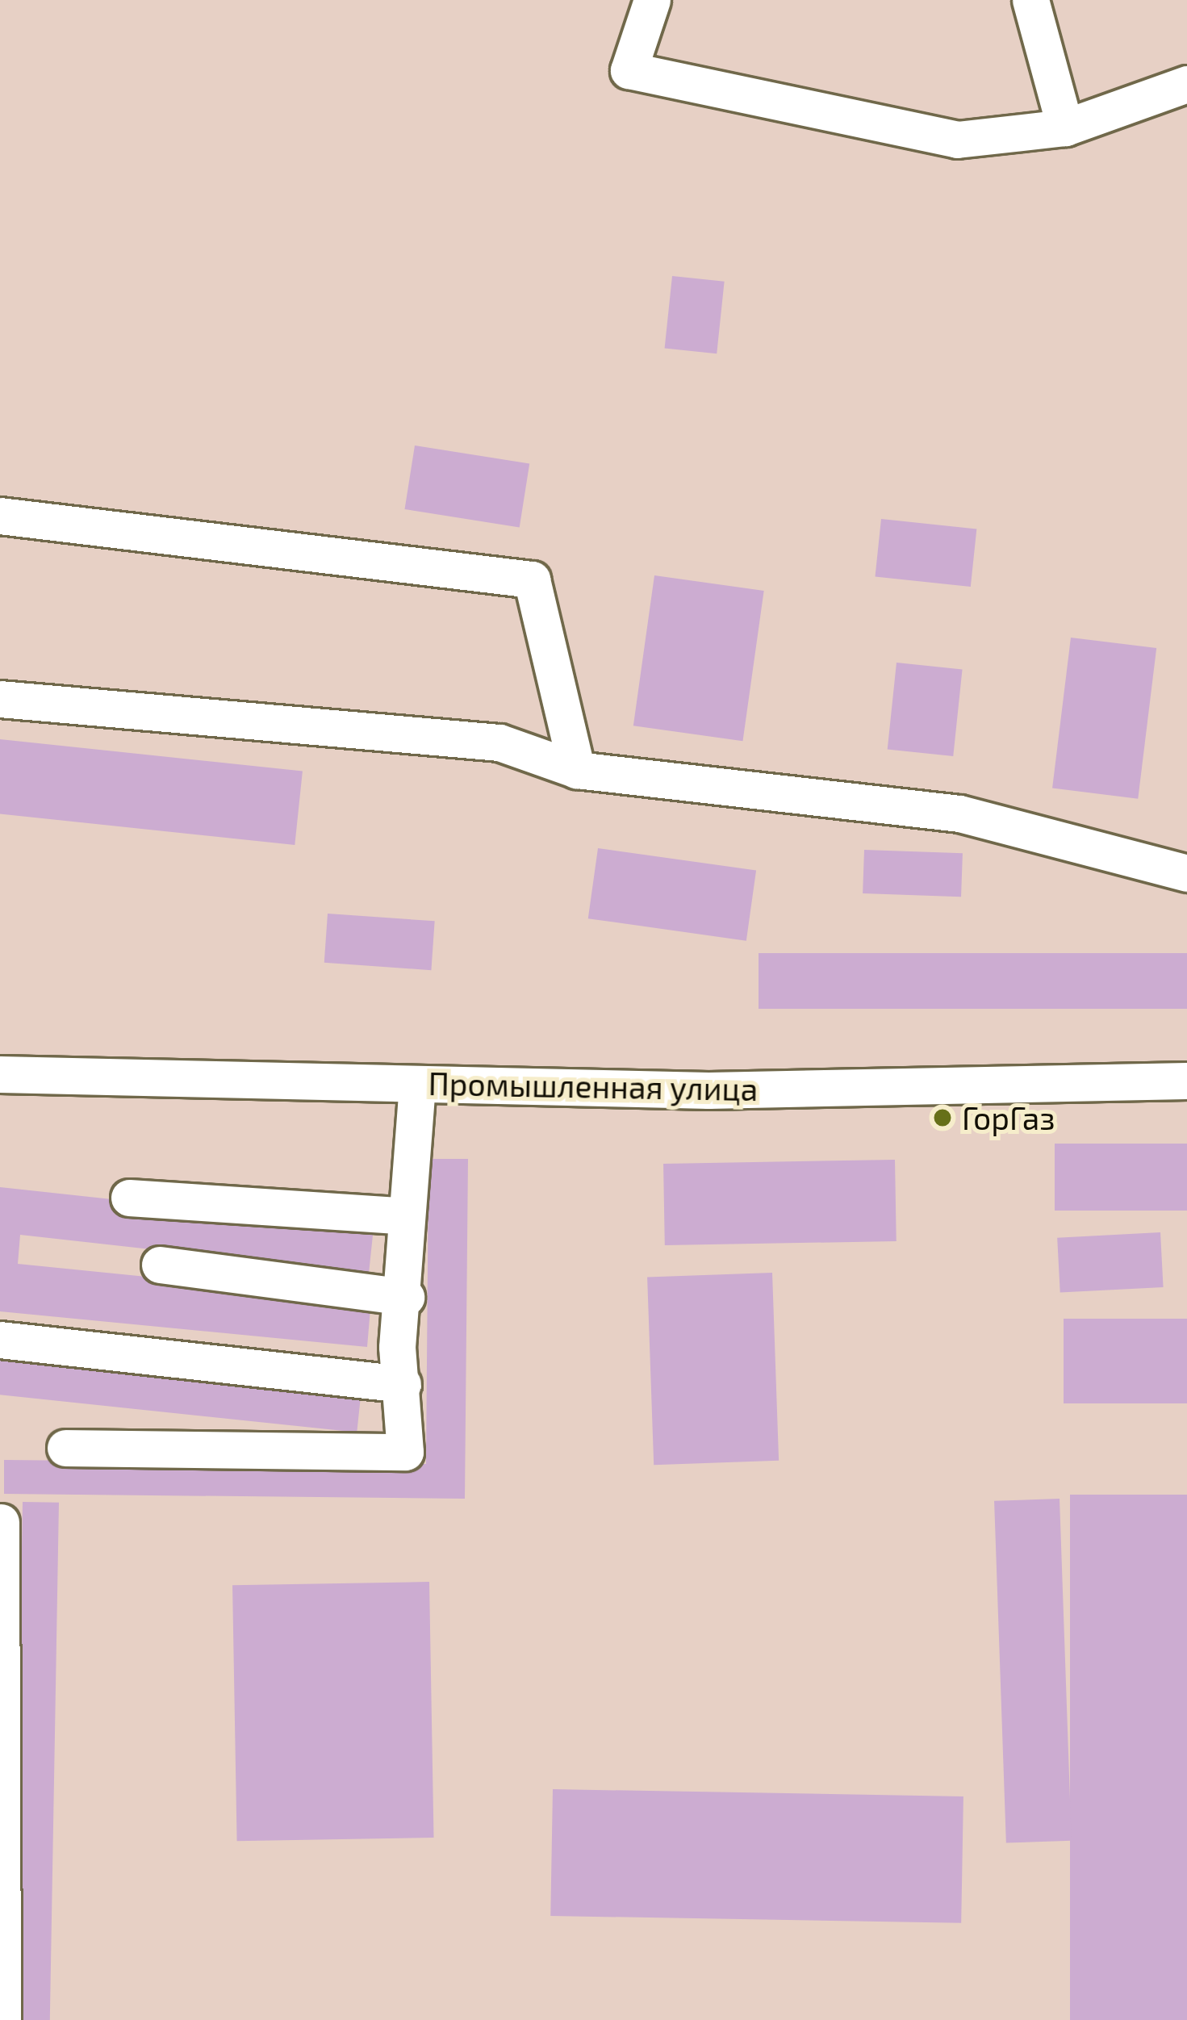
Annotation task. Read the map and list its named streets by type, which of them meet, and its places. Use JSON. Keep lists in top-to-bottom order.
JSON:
{
  "streets": {
    "street": ["Промышленная улица"]
  },
  "places": ["ГорГаз"]
}
